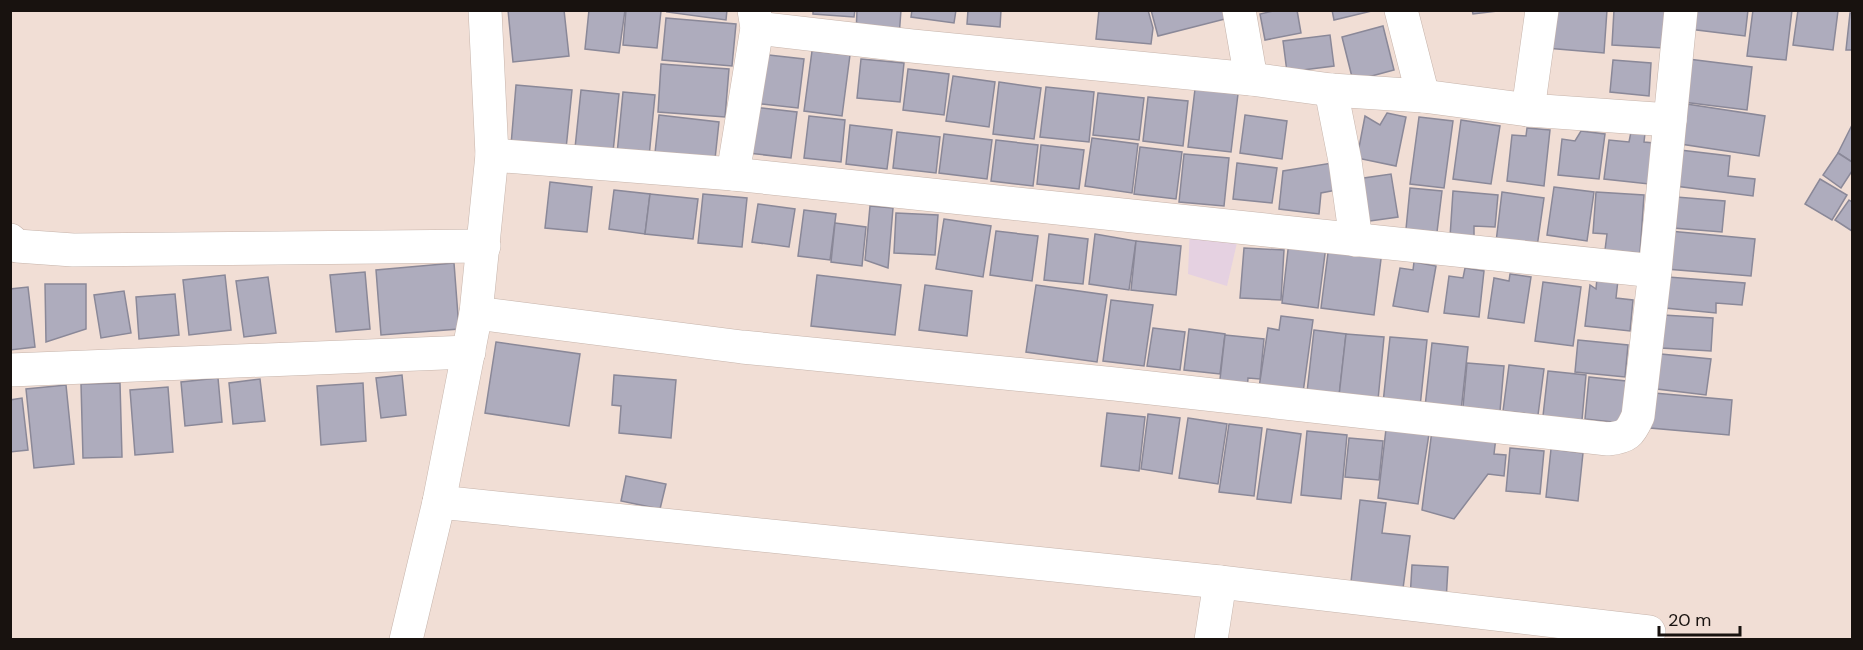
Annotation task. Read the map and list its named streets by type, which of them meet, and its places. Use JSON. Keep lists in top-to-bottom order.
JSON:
{
  "scale_bar": "20 m"
}
